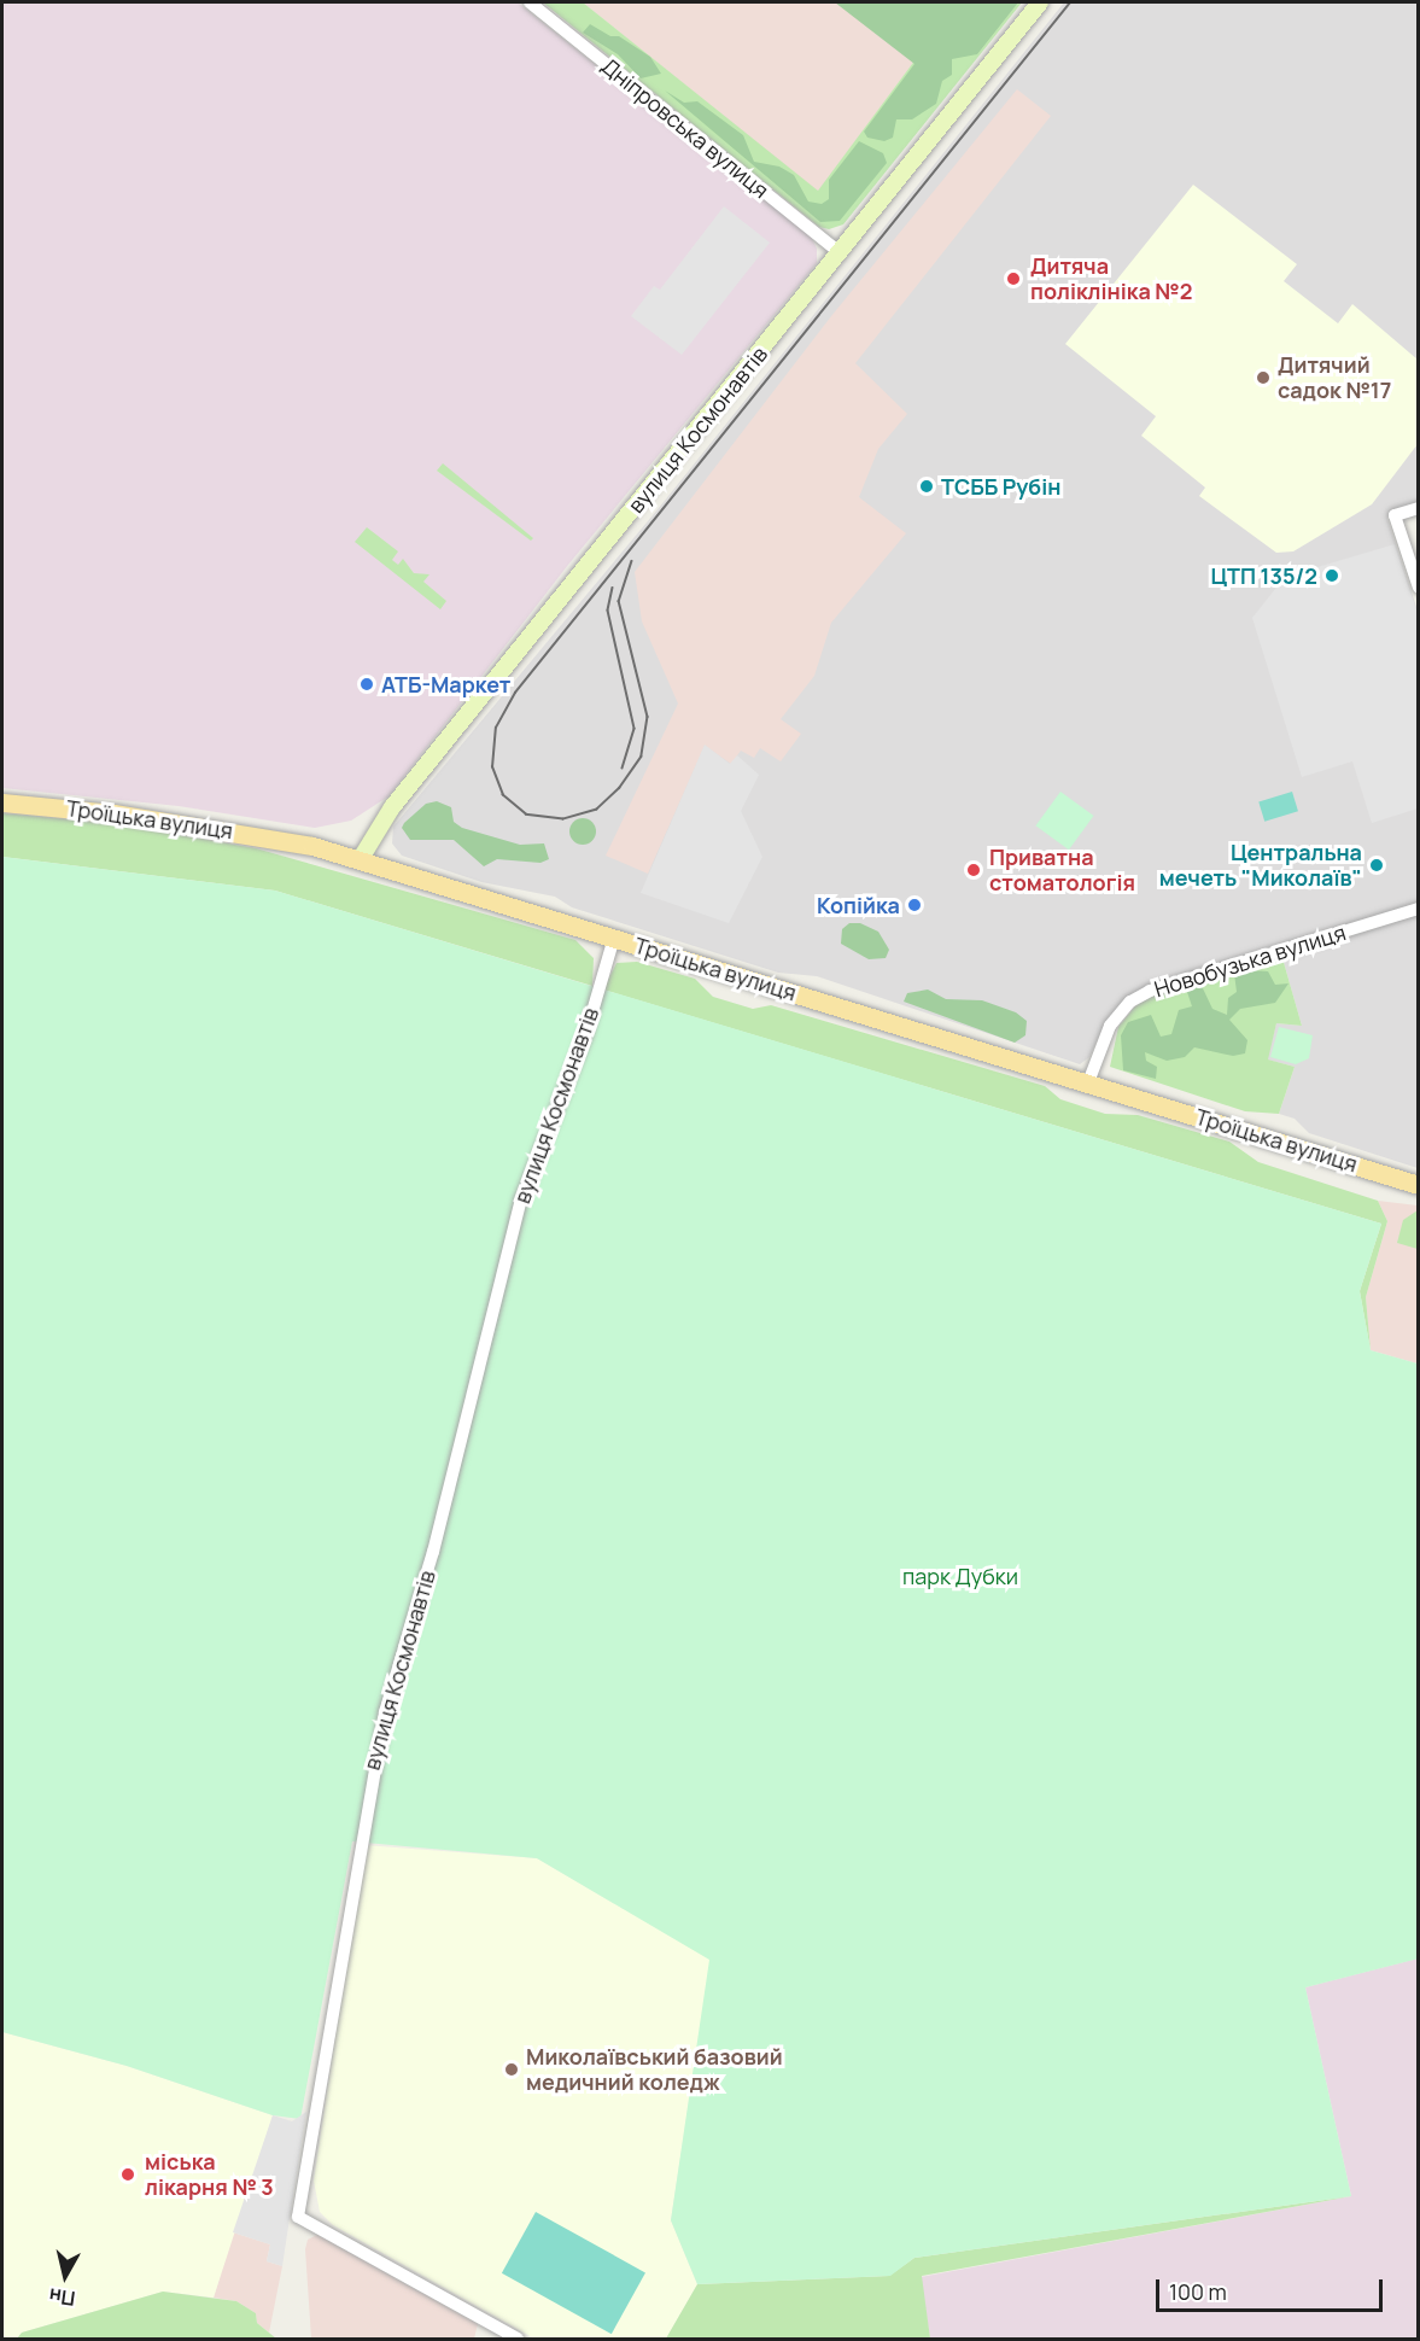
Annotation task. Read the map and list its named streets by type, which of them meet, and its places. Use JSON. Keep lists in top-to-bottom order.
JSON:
{
  "streets": {
    "main road": ["вулиця Космонавтів", "Троїцька вулиця"],
    "street": ["Дніпровська вулиця", "Новобузька вулиця"]
  },
  "crossings": [
    ["Дніпровська вулиця", "вулиця Космонавтів"],
    ["вулиця Космонавтів", "Троїцька вулиця"],
    ["Троїцька вулиця", "Новобузька вулиця"]
  ],
  "parks": ["парк Дубки"],
  "places": [
    "Дитяча поліклініка №2",
    "Дитячий садок №17",
    "ТСББ Рубін",
    "ЦТП 135/2",
    "АТБ-Маркет",
    "Центральна мечеть \"Миколаїв\"",
    "Приватна стоматологія",
    "Копійка",
    "Миколаївський базовий медичний коледж",
    "міська лікарня № 3"
  ],
  "scale_bar": "100 m",
  "north": "bottom"
}
